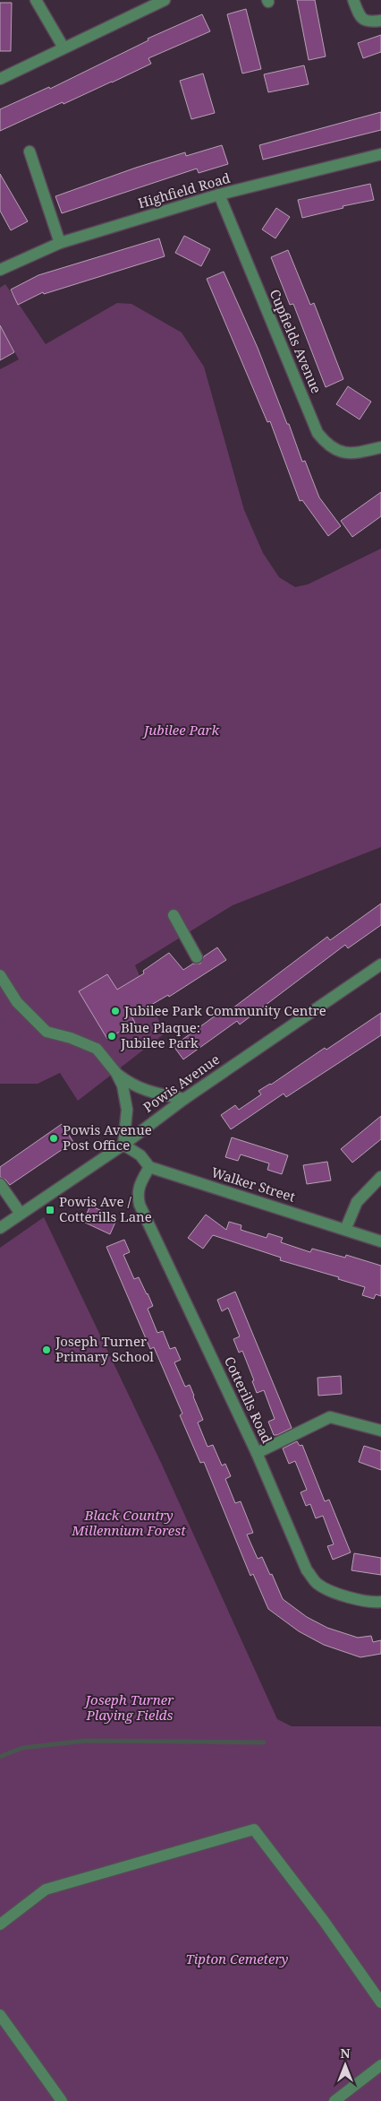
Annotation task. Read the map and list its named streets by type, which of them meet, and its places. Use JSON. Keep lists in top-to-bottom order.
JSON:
{
  "streets": {
    "street": [
      "Highfield Road",
      "Cupfields Avenue",
      "Powis Avenue",
      "Walker Street",
      "Cotterills Road"
    ]
  },
  "crossings": [
    ["Highfield Road", "Cupfields Avenue"],
    ["Powis Avenue", "Walker Street"],
    ["Walker Street", "Cotterills Road"]
  ],
  "parks": [
    "Jubilee Park",
    "Black Country Millennium Forest",
    "Joseph Turner Playing Fields",
    "Tipton Cemetery"
  ],
  "places": {
    "other": [
      "Jubilee Park Community Centre",
      "Blue Plaque: Jubilee Park",
      "Powis Avenue Post Office",
      "Joseph Turner Primary School"
    ],
    "transit": ["Powis Ave / Cotterills Lane"]
  },
  "north": "top"
}
